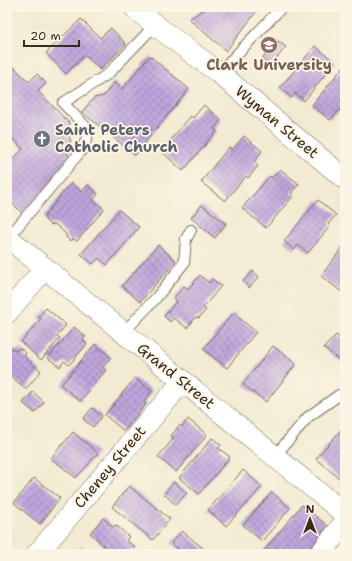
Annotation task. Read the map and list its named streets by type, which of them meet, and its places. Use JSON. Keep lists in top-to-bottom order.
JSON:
{
  "streets": {
    "street": ["Wyman Street", "Grand Street", "Cheney Street"]
  },
  "crossings": [
    ["Grand Street", "Cheney Street"]
  ],
  "places": {
    "school or university": ["Clark University"],
    "church": ["Saint Peters Catholic Church"]
  },
  "scale_bar": "20 m",
  "north": "top"
}
